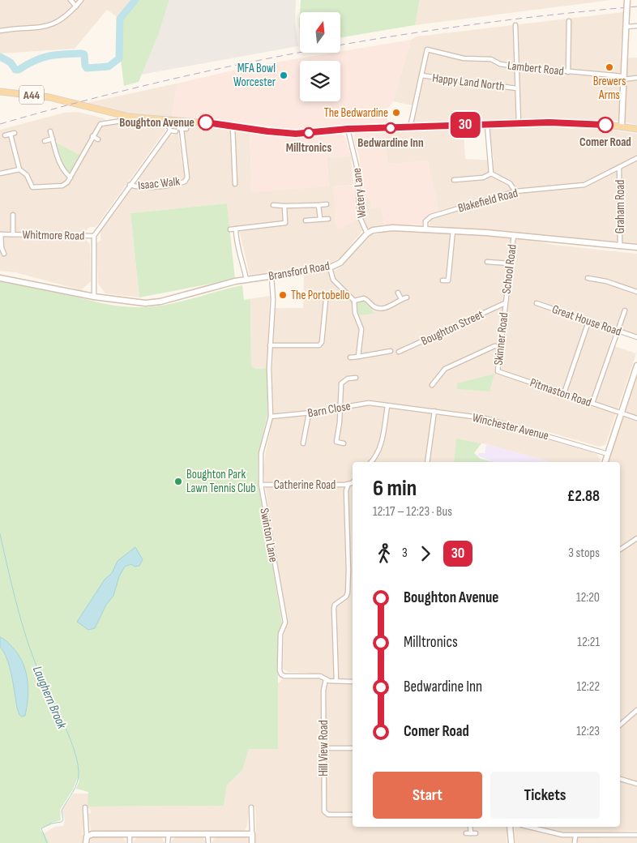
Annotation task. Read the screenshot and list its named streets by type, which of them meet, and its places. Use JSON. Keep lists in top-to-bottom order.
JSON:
{
  "streets": {
    "main road": ["A44", "Bransford Road"],
    "street": [
      "Lambert Road",
      "Happy Land North",
      "Isaac Walk",
      "Watery Lane",
      "Blakefield Road",
      "Graham Road",
      "Whitmore Road",
      "School Road",
      "Great House Road",
      "Boughton Street",
      "Skinner Road",
      "Pitmaston Road",
      "Barn Close",
      "Winchester Avenue",
      "Catherine Road",
      "Swinton Lane",
      "Hill View Road"
    ]
  },
  "crossings": [
    ["Lambert Road", "Happy Land North"],
    ["A44", "Watery Lane"],
    ["Watery Lane", "Bransford Road"],
    ["Blakefield Road", "Graham Road"],
    ["School Road", "Boughton Street"],
    ["School Road", "Skinner Road"],
    ["Bransford Road", "Swinton Lane"],
    ["Boughton Street", "Skinner Road"],
    ["Skinner Road", "Pitmaston Road"],
    ["Barn Close", "Winchester Avenue"],
    ["Barn Close", "Swinton Lane"],
    ["Catherine Road", "Swinton Lane"],
    ["Swinton Lane", "Hill View Road"]
  ],
  "water": ["Laughern Brook"],
  "places": [
    "Brewers Arms",
    "MFA Bowl Worcester",
    "The Bedwardine",
    "Boughton Avenue",
    "Comer Road",
    "Bedwardine Inn",
    "Milltronics",
    "The Portobello",
    "Boughton Park Lawn Tennis Club"
  ],
  "lines": ["bus line 30"],
  "north": "top",
  "page": {
    "on_map": "30",
    "heading": ["6 min", "12:17 – 12:23 · Bus", "£2.88"],
    "legs": ["3", "30", "3 stops"],
    "list": [
      {
        "name": "Boughton Avenue",
        "value": "12:20"
      },
      {
        "name": "Milltronics",
        "value": "12:21"
      },
      {
        "name": "Bedwardine Inn",
        "value": "12:22"
      },
      {
        "name": "Comer Road",
        "value": "12:23"
      }
    ],
    "buttons": ["Start", "Tickets"]
  }
}
